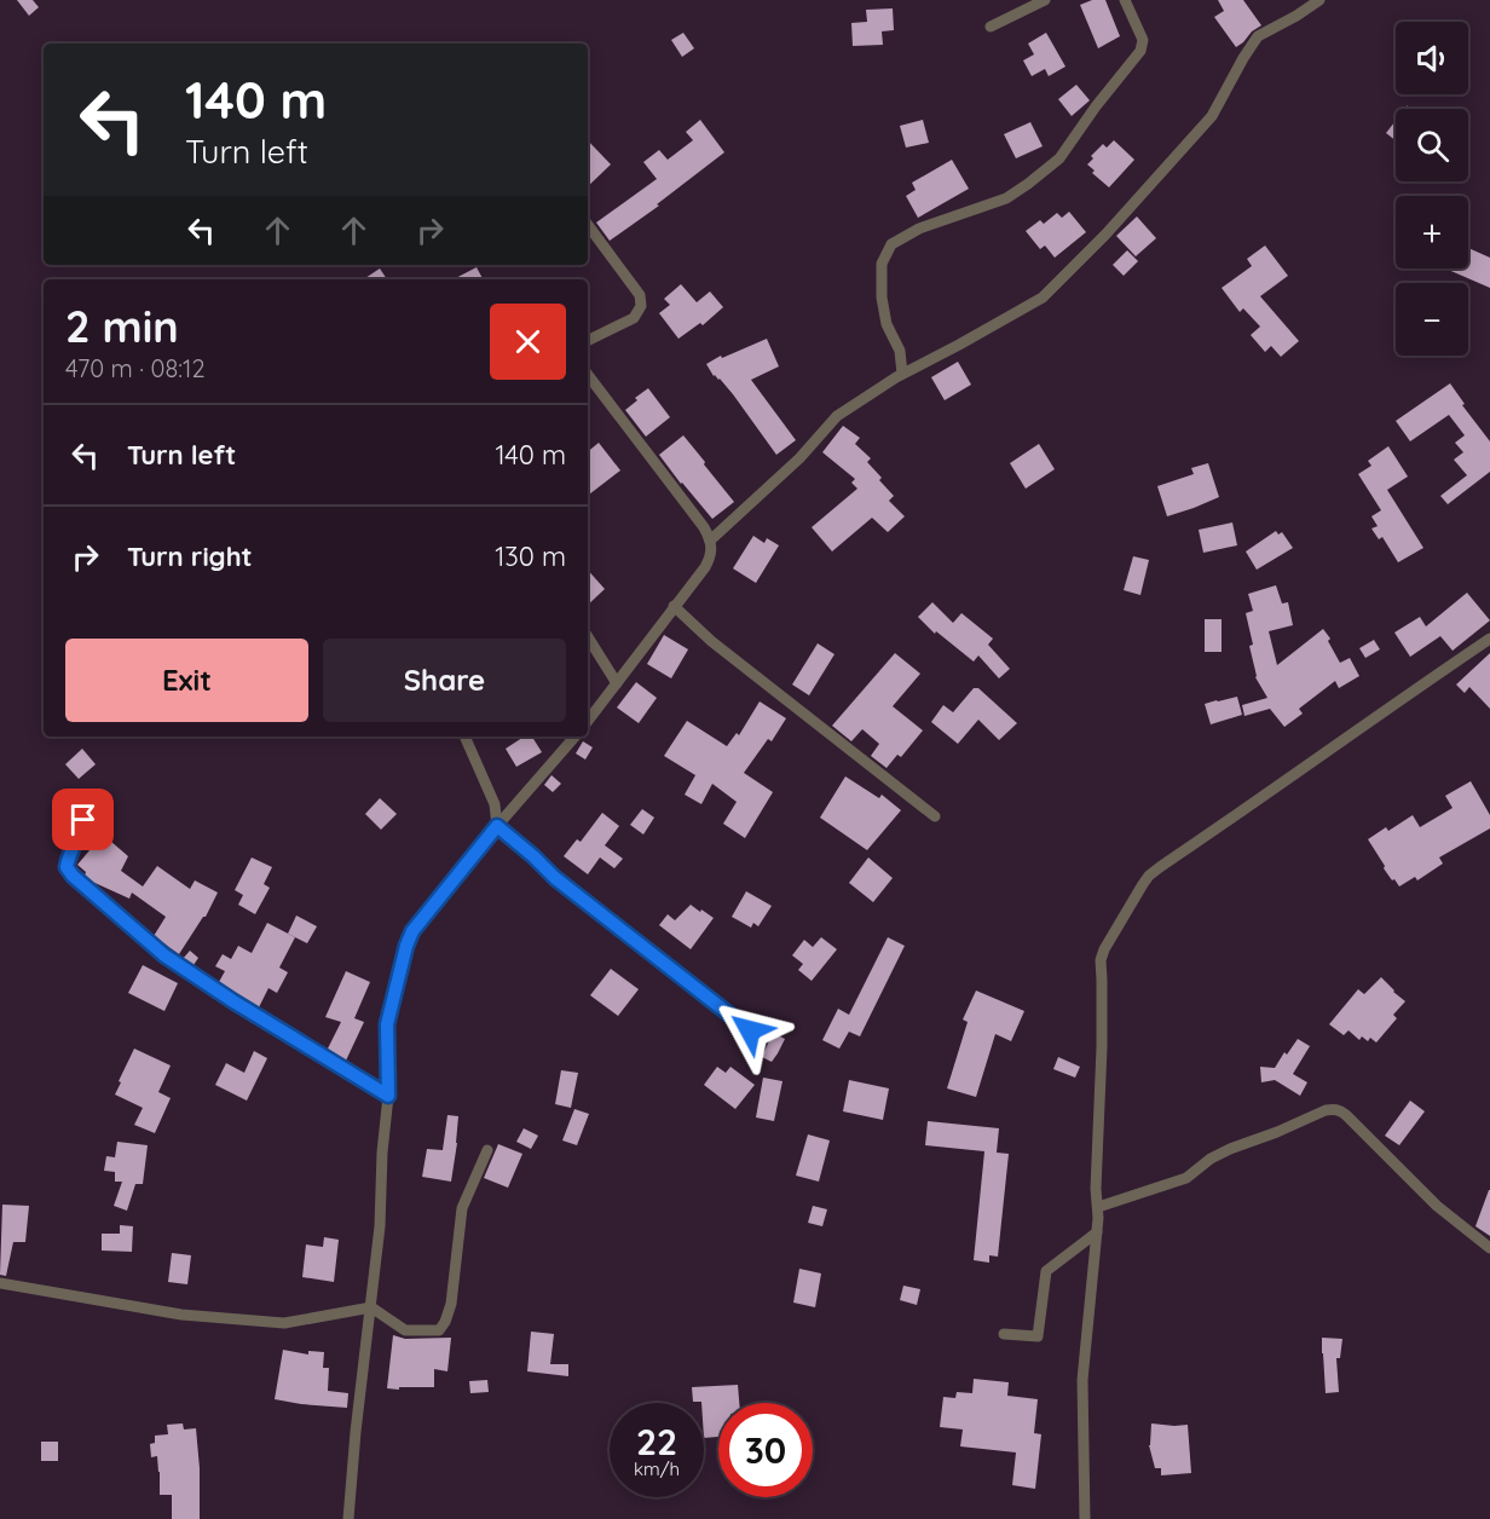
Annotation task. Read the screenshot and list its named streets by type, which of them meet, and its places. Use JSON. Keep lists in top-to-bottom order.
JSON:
{
  "page": {
    "map_buttons": ["+", "−"],
    "turn": ["140 m", "Turn left"],
    "heading": ["2 min", "470 m · 08:12"],
    "list": [
      {
        "name": "Turn left",
        "value": "140 m"
      },
      {
        "name": "Turn right",
        "value": "130 m"
      }
    ],
    "buttons": ["Exit", "Share"],
    "speed": "22 km/h",
    "limit": "30"
  }
}
